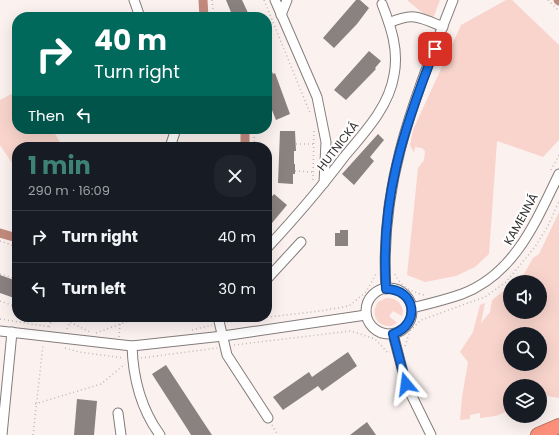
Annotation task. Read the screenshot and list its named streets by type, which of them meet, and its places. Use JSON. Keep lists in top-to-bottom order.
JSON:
{
  "streets": {
    "street": ["HUTNICKÁ", "KAMENNÁ"]
  },
  "page": {
    "turn": ["40 m", "Turn right"],
    "then": "Then",
    "heading": ["1 min", "290 m · 16:09"],
    "list": [
      {
        "name": "Turn right",
        "value": "40 m"
      },
      {
        "name": "Turn left",
        "value": "30 m"
      }
    ]
  }
}
